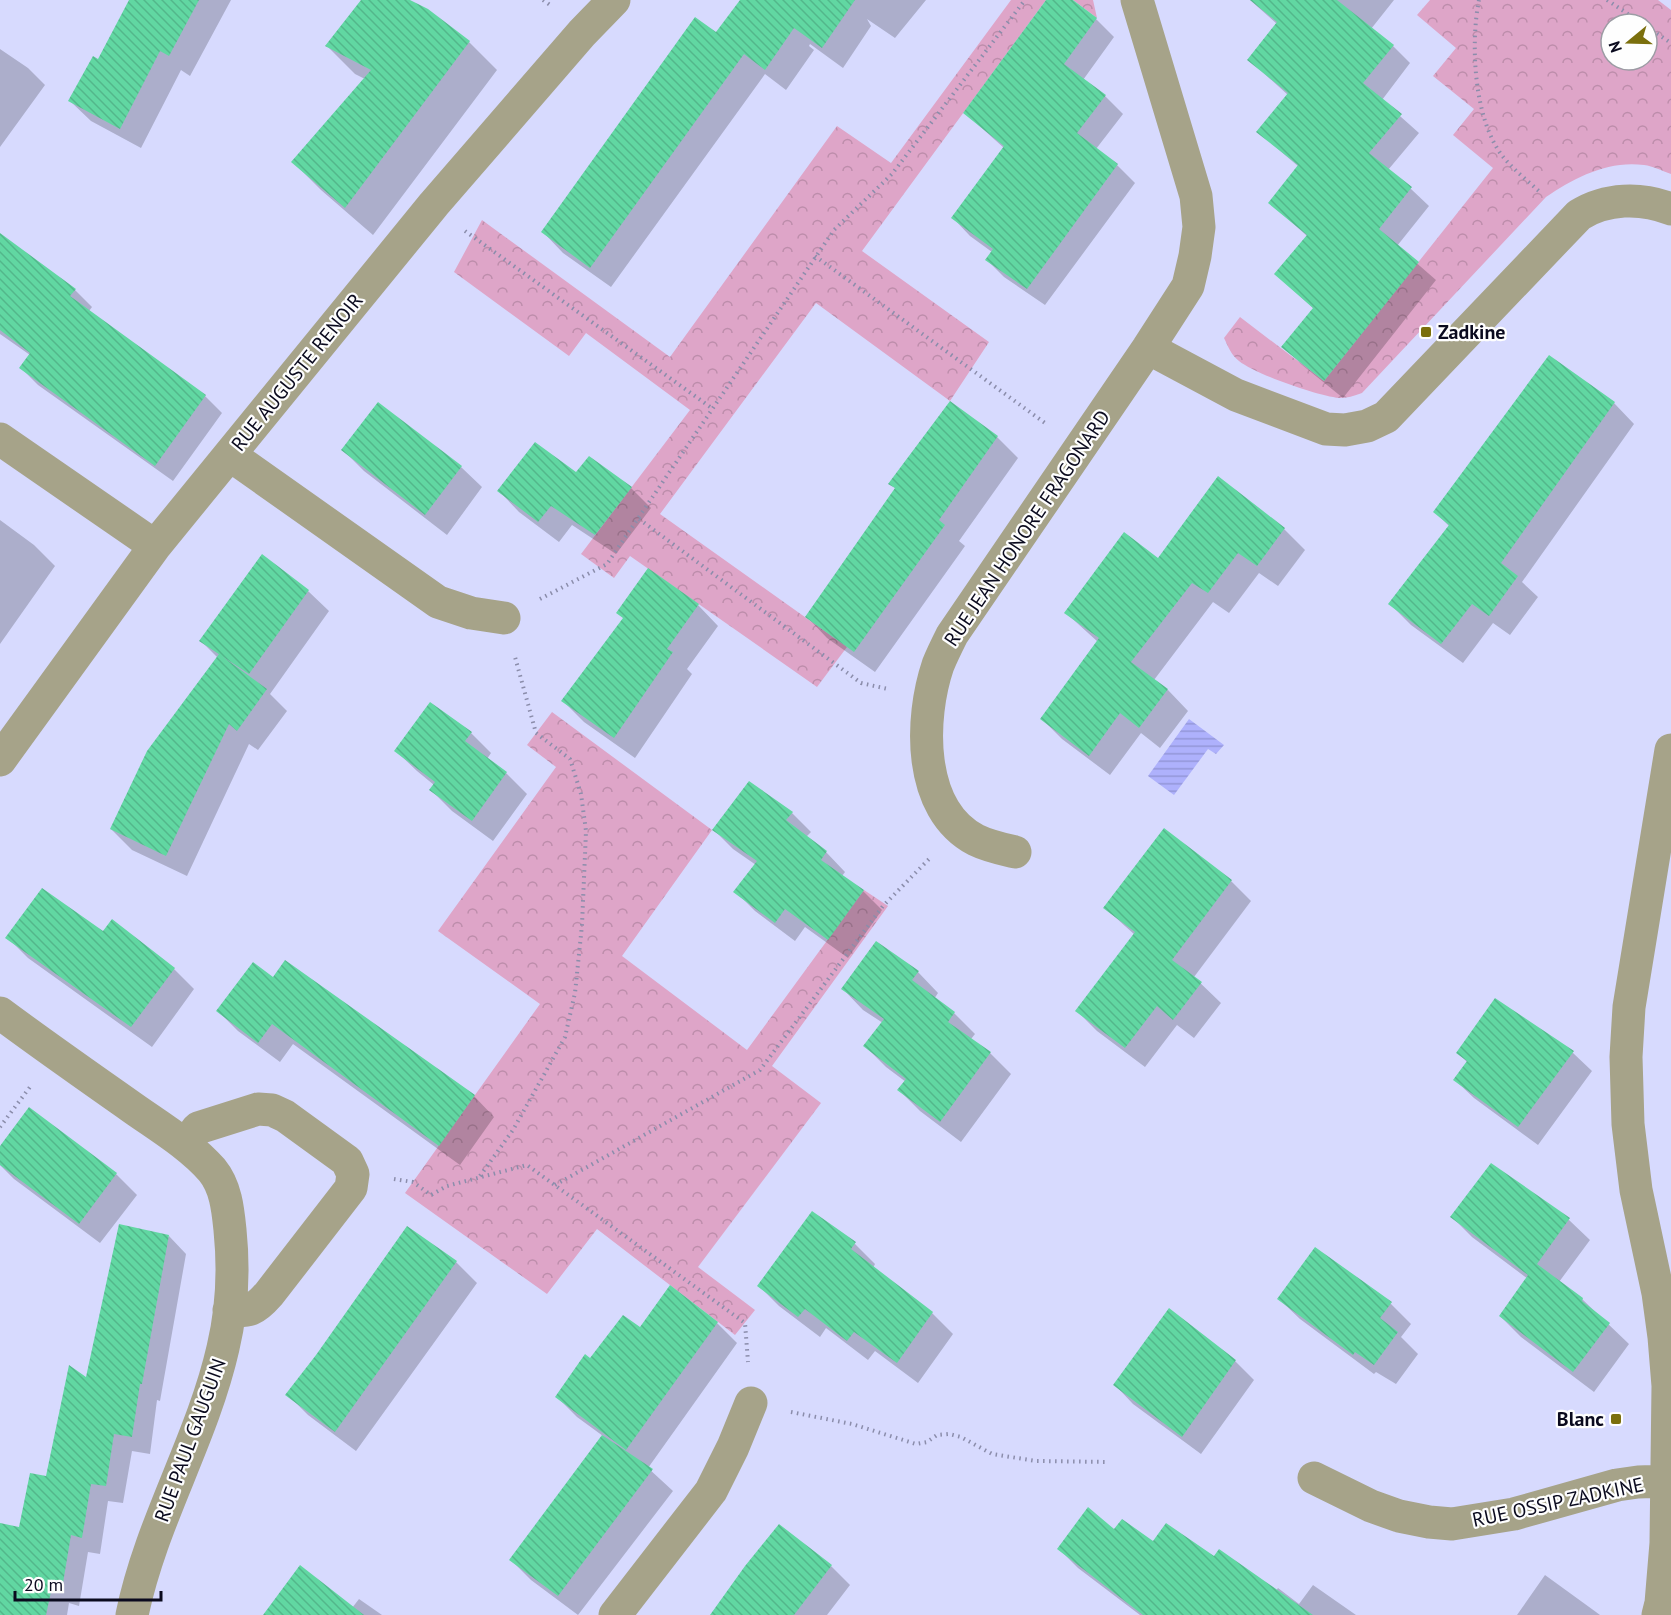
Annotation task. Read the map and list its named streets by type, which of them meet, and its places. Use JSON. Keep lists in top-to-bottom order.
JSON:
{
  "streets": {
    "street": [
      "RUE AUGUSTE RENOIR",
      "RUE JEAN HONORE FRAGONARD",
      "RUE PAUL GAUGUIN",
      "RUE OSSIP ZADKINE"
    ]
  },
  "places": {
    "transit": ["Zadkine", "Blanc"]
  },
  "scale_bar": "20 m",
  "north": "left"
}
